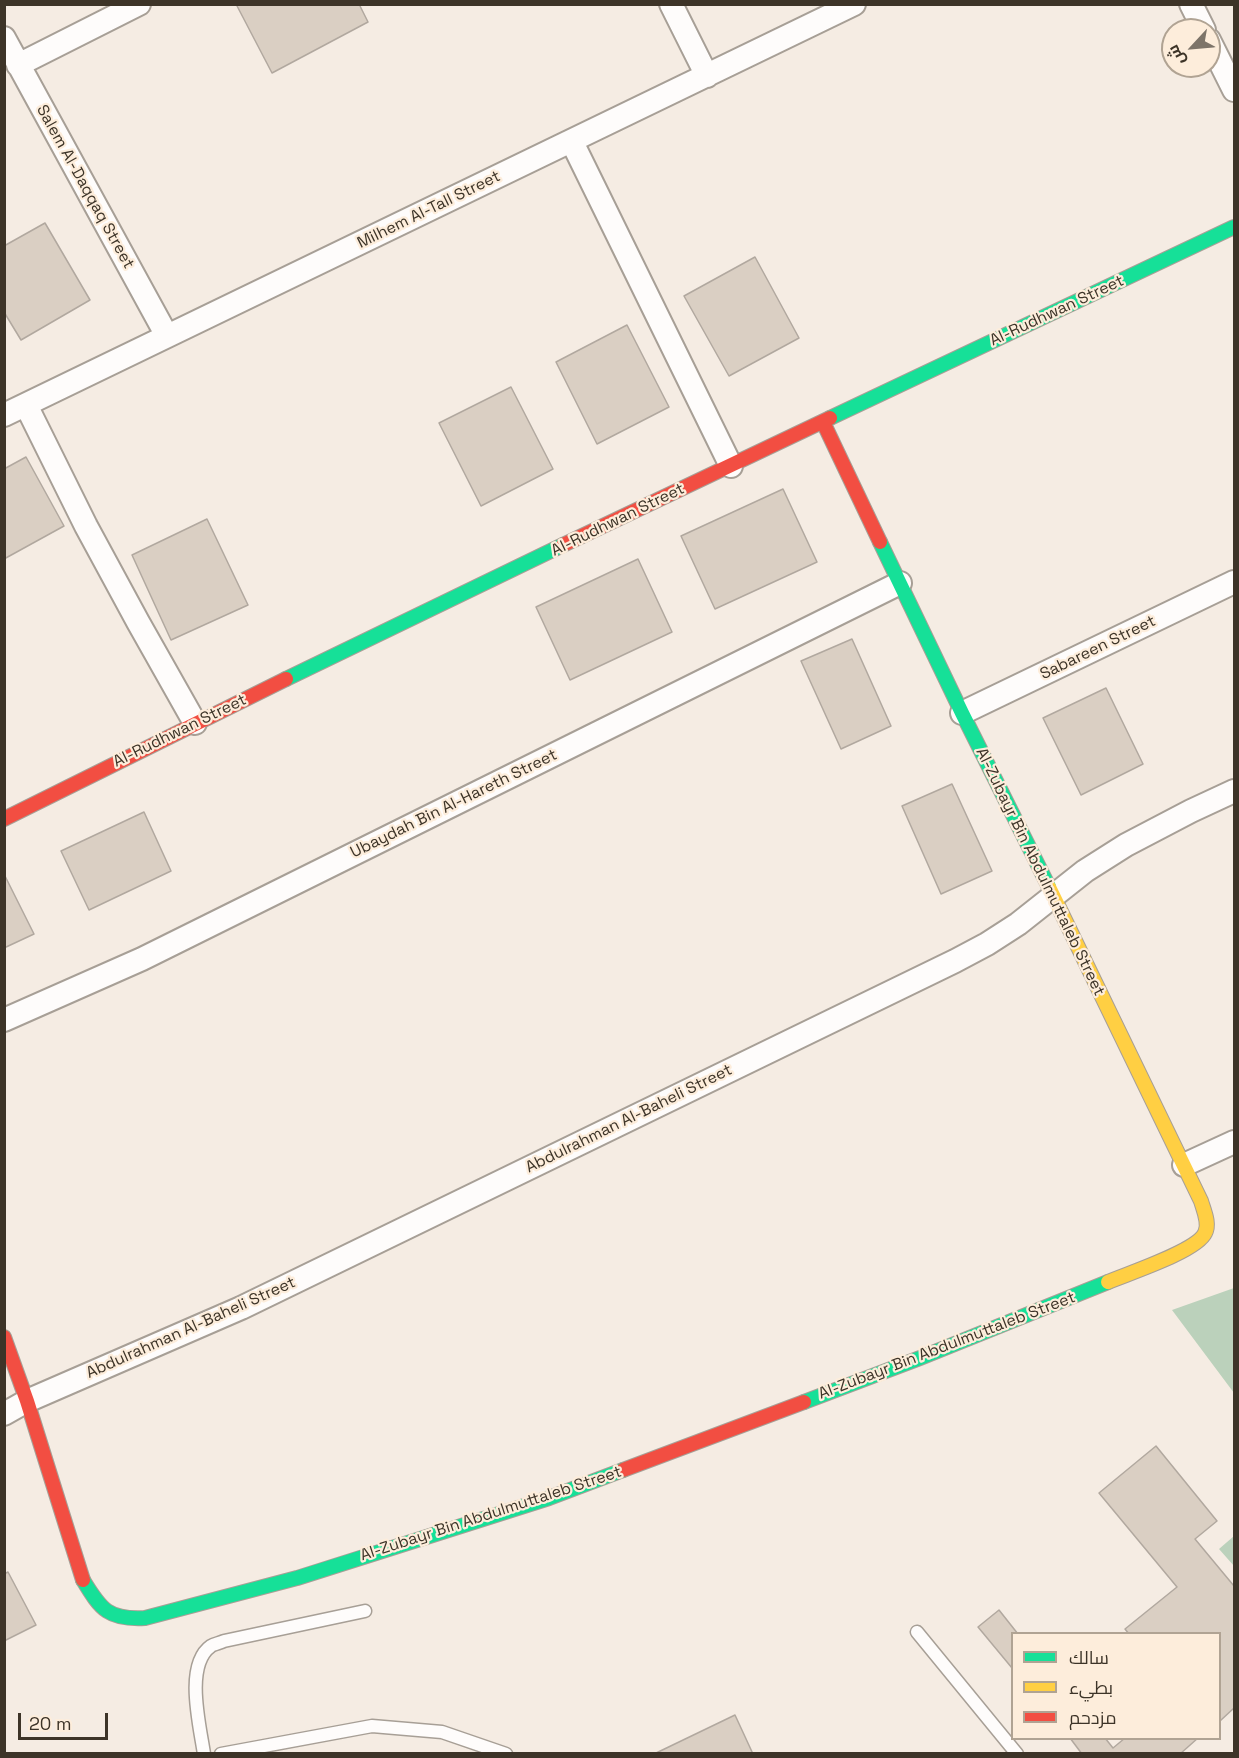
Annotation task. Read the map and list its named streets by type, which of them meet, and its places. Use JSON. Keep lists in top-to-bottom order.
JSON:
{
  "streets": {
    "street": [
      "Salem Al-Daqqaq Street",
      "Milhem Al-Tall Street",
      "Al-Rudhwan Street",
      "Sabareen Street",
      "Ubaydah Bin Al-Hareth Street",
      "Al-Zubayr Bin Abdulmuttaleb Street",
      "Abdulrahman Al-Baheli Street"
    ]
  },
  "crossings": [
    ["Salem Al-Daqqaq Street", "Milhem Al-Tall Street"],
    ["Al-Rudhwan Street", "Al-Zubayr Bin Abdulmuttaleb Street"],
    ["Sabareen Street", "Al-Zubayr Bin Abdulmuttaleb Street"],
    ["Ubaydah Bin Al-Hareth Street", "Al-Zubayr Bin Abdulmuttaleb Street"],
    ["Al-Zubayr Bin Abdulmuttaleb Street", "Abdulrahman Al-Baheli Street"]
  ],
  "legend": ["سالك", "بطيء", "مزدحم"],
  "scale_bar": "20 m",
  "north": "bottom left"
}
